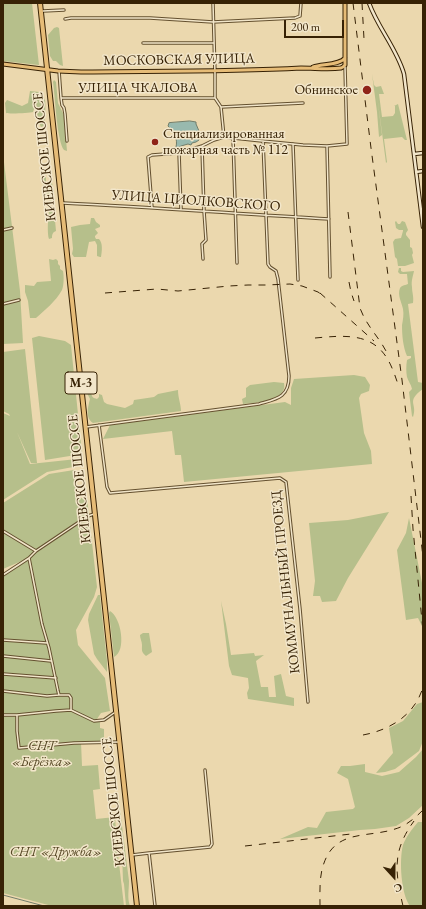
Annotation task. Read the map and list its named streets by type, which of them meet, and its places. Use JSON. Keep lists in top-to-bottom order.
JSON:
{
  "streets": {
    "highway": ["КИЕВСКОЕ ШОССЕ", "М-3"],
    "main road": ["МОСКОВСКАЯ УЛИЦА"],
    "street": ["УЛИЦА ЧКАЛОВА", "УЛИЦА ЦИОЛКОВСКОГО", "КОММУНАЛЬНЫЙ ПРОЕЗД"]
  },
  "crossings": [
    ["МОСКОВСКАЯ УЛИЦА", "КИЕВСКОЕ ШОССЕ"],
    ["КИЕВСКОЕ ШОССЕ", "УЛИЦА ЦИОЛКОВСКОГО"]
  ],
  "parks": ["СНТ «Берёзка»", "СНТ «Дружба»"],
  "places": ["Обнинское", "Специализированная пожарная часть № 112"],
  "scale_bar": "200 m",
  "north": "bottom"
}
